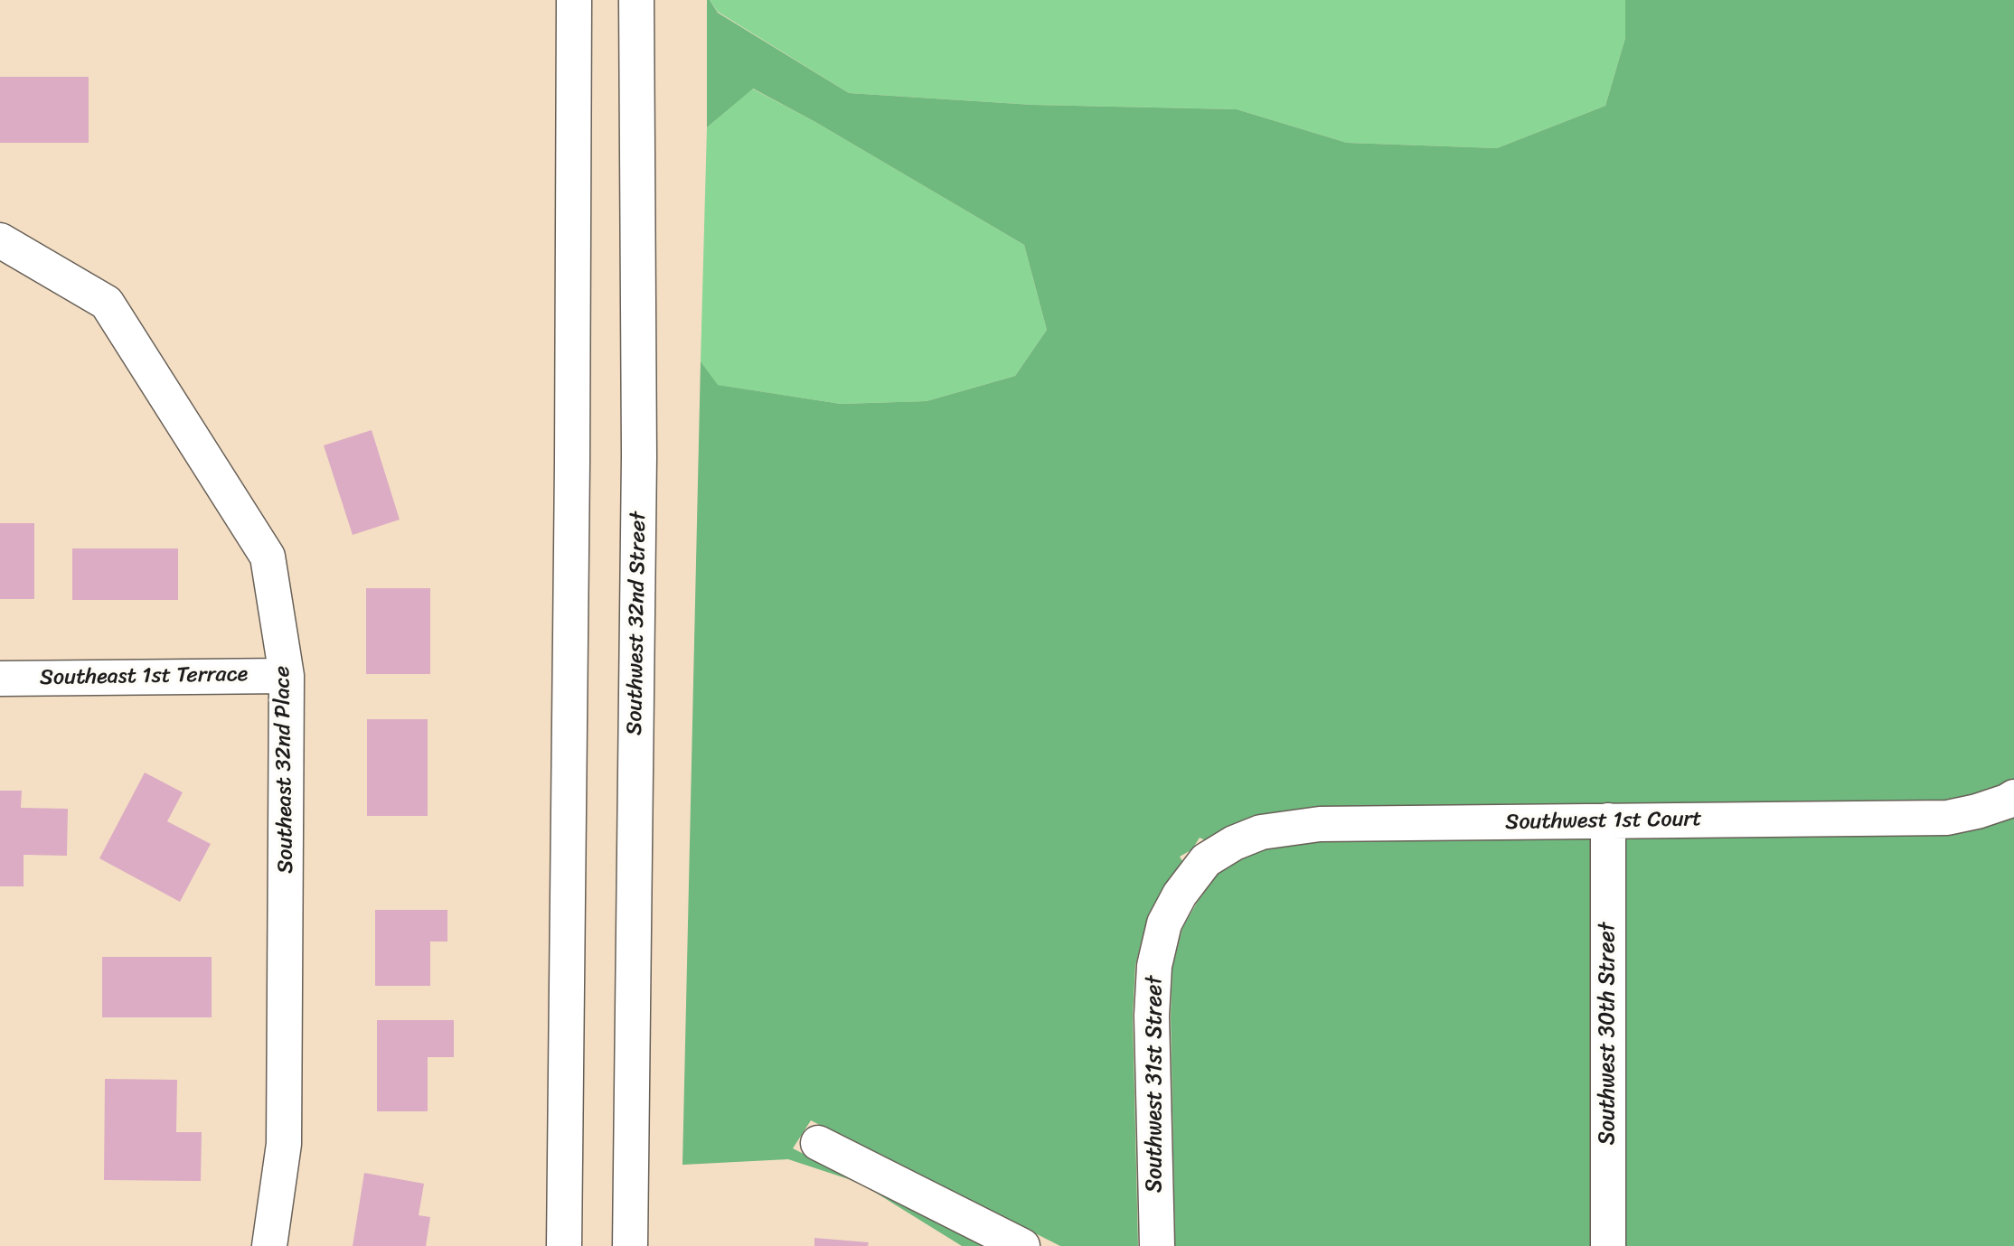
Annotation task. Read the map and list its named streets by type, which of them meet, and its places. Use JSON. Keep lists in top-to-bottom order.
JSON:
{
  "streets": {
    "street": [
      "Southwest 32nd Street",
      "Southeast 1st Terrace",
      "Southeast 32nd Place",
      "Southwest 1st Court",
      "Southwest 30th Street",
      "Southwest 31st Street"
    ]
  },
  "crossings": [
    ["Southeast 1st Terrace", "Southeast 32nd Place"],
    ["Southwest 1st Court", "Southwest 30th Street"],
    ["Southwest 1st Court", "Southwest 31st Street"]
  ]
}
